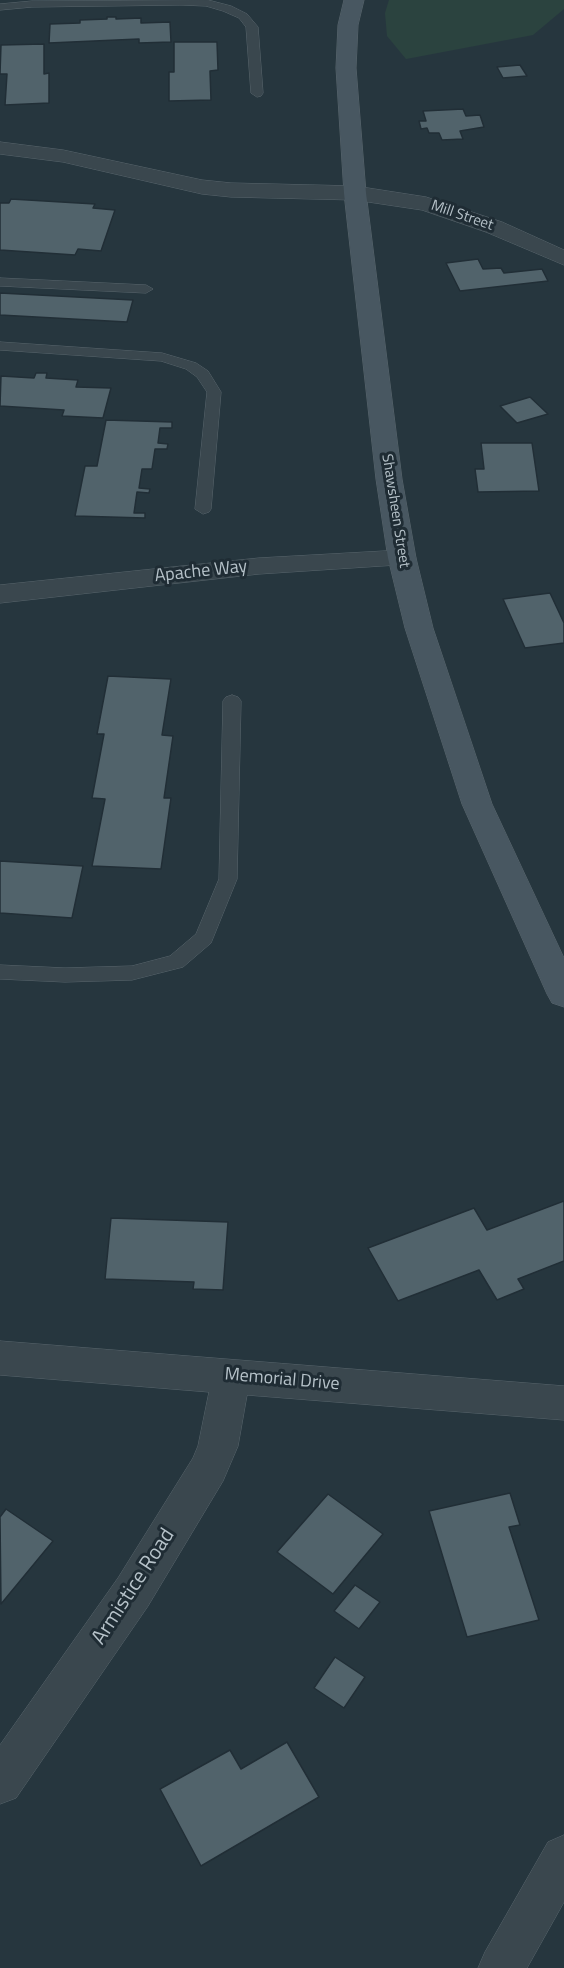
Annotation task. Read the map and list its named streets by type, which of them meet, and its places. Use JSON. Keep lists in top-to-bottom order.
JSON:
{
  "streets": {
    "main road": ["Shawsheen Street"],
    "street": [
      "Mill Street",
      "Apache Way",
      "Memorial Drive",
      "Armistice Road"
    ]
  },
  "crossings": [
    ["Mill Street", "Shawsheen Street"],
    ["Shawsheen Street", "Apache Way"],
    ["Memorial Drive", "Armistice Road"]
  ]
}
